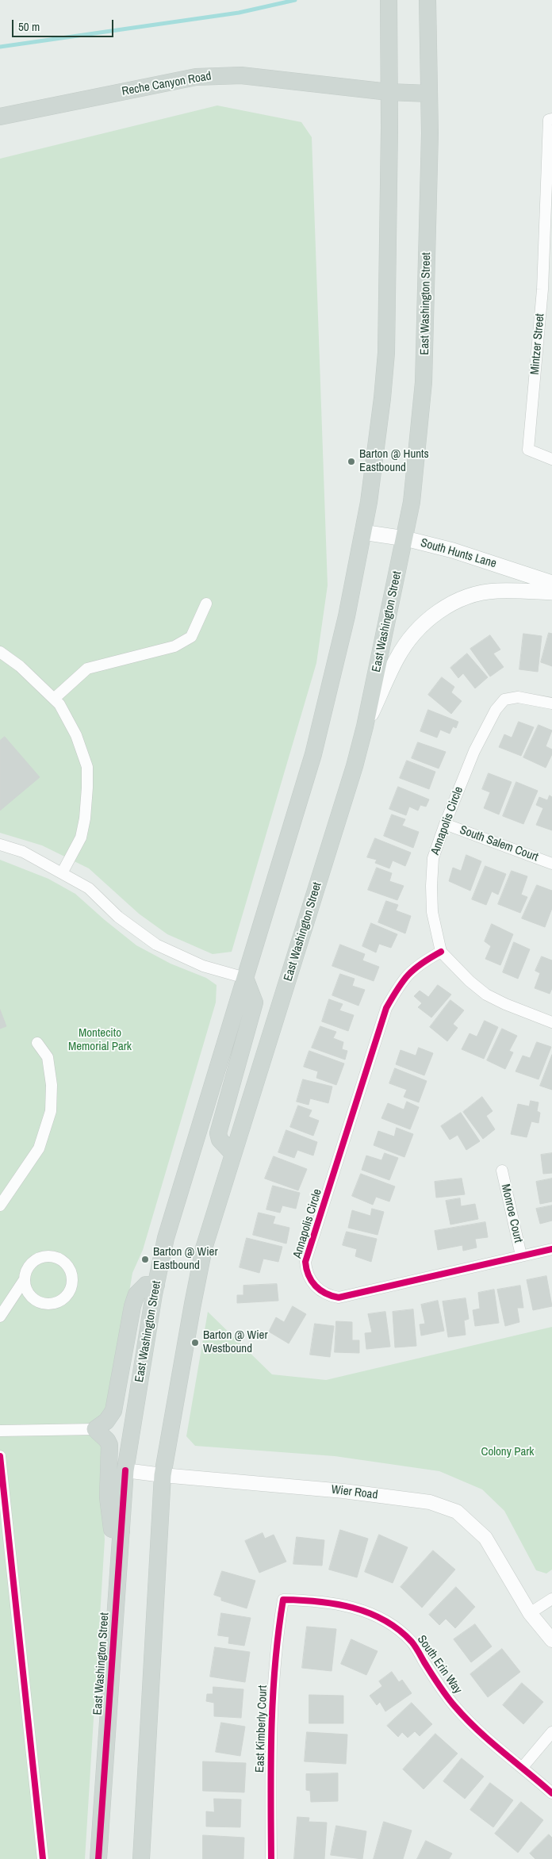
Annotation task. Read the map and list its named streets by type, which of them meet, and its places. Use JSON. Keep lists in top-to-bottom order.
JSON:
{
  "streets": {
    "main road": ["Reche Canyon Road", "East Washington Street", "South Hunts Lane"],
    "street": [
      "Mintzer Street",
      "Annapolis Circle",
      "South Salem Court",
      "Monroe Court",
      "Wier Road",
      "South Erin Way",
      "East Kimberly Court"
    ]
  },
  "crossings": [
    ["Reche Canyon Road", "East Washington Street"],
    ["East Washington Street", "South Hunts Lane"],
    ["East Washington Street", "Wier Road"],
    ["Annapolis Circle", "South Salem Court"],
    ["Annapolis Circle", "Monroe Court"],
    ["South Erin Way", "East Kimberly Court"]
  ],
  "parks": ["Montecito Memorial Park", "Colony Park"],
  "places": ["Barton @ Hunts Eastbound", "Barton @ Wier Eastbound", "Barton @ Wier Westbound"],
  "scale_bar": "50 m"
}
